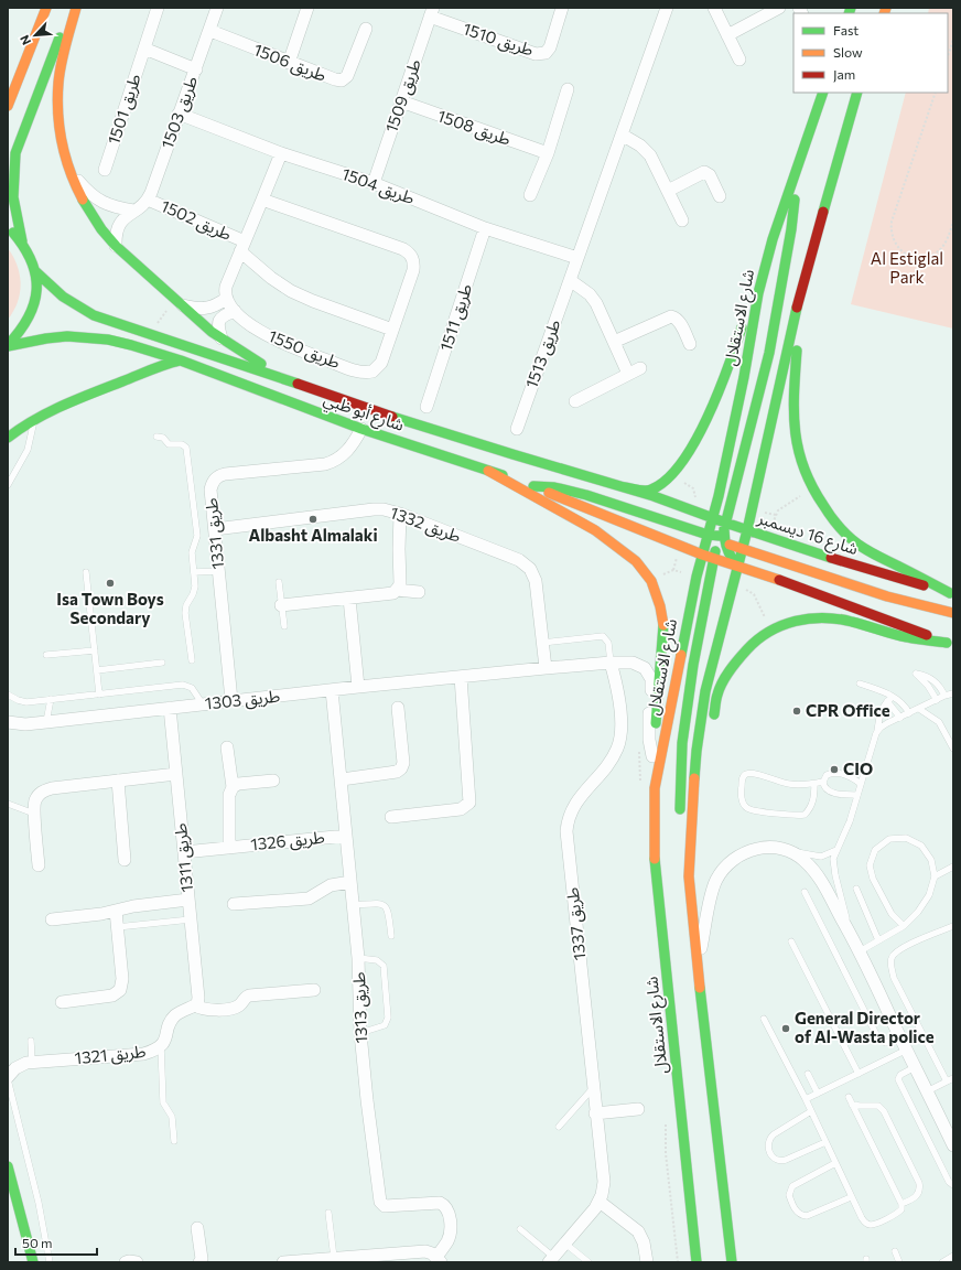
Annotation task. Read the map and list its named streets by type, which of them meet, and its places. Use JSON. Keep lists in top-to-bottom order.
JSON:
{
  "streets": {
    "main road": ["شارع الاستقلال", "شارع أبو ظبي", "شارع 16 ديسمبر"],
    "street": [
      "طريق 1510",
      "طريق 1506",
      "طريق 1509",
      "طريق 1501",
      "طريق 1503",
      "طريق 1508",
      "طريق 1504",
      "طريق 1502",
      "طريق 1511",
      "طريق 1550",
      "طريق 1513",
      "طريق 1332",
      "طريق 1331",
      "طريق 1303",
      "طريق 1326",
      "طريق 1311",
      "طريق 1337",
      "طريق 1313",
      "طريق 1321"
    ]
  },
  "crossings": [
    ["طريق 1510", "طريق 1509"],
    ["طريق 1506", "طريق 1503"],
    ["طريق 1509", "طريق 1508"],
    ["طريق 1509", "طريق 1504"],
    ["طريق 1503", "طريق 1504"],
    ["طريق 1503", "طريق 1502"],
    ["طريق 1504", "طريق 1511"],
    ["طريق 1504", "طريق 1513"],
    ["شارع الاستقلال", "شارع أبو ظبي"],
    ["شارع الاستقلال", "شارع 16 ديسمبر"],
    ["شارع أبو ظبي", "طريق 1331"],
    ["شارع أبو ظبي", "شارع 16 ديسمبر"],
    ["طريق 1332", "طريق 1331"],
    ["طريق 1332", "طريق 1303"],
    ["طريق 1331", "طريق 1303"],
    ["طريق 1303", "طريق 1311"],
    ["طريق 1303", "طريق 1337"],
    ["طريق 1303", "طريق 1313"],
    ["طريق 1326", "طريق 1311"],
    ["طريق 1326", "طريق 1313"],
    ["طريق 1311", "طريق 1321"]
  ],
  "parks": ["Al Estiglal Park"],
  "places": [
    "Albasht Almalaki",
    "Isa Town Boys Secondary",
    "CPR Office",
    "CIO",
    "General Director of Al-Wasta police"
  ],
  "legend": ["Fast", "Slow", "Jam"],
  "scale_bar": "50 m",
  "north": "bottom left"
}
